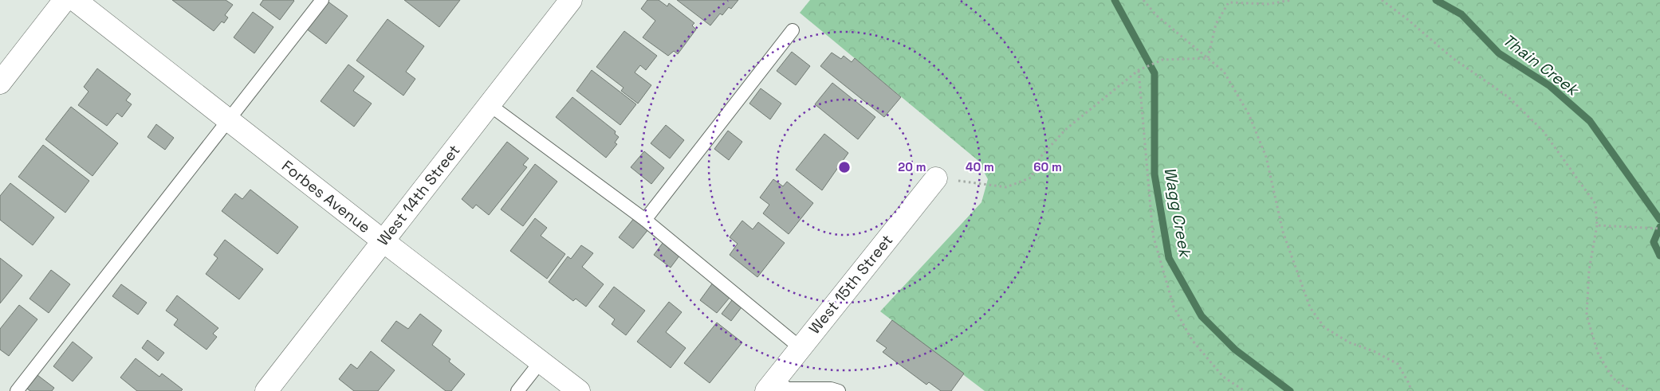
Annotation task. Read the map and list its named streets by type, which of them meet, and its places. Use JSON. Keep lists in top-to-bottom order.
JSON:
{
  "streets": {
    "street": ["West 14th Street", "Forbes Avenue", "West 15th Street"]
  },
  "crossings": [
    ["West 14th Street", "Forbes Avenue"]
  ],
  "water": ["Thain Creek", "Wagg Creek"],
  "rings": ["20 m", "40 m", "60 m"]
}
